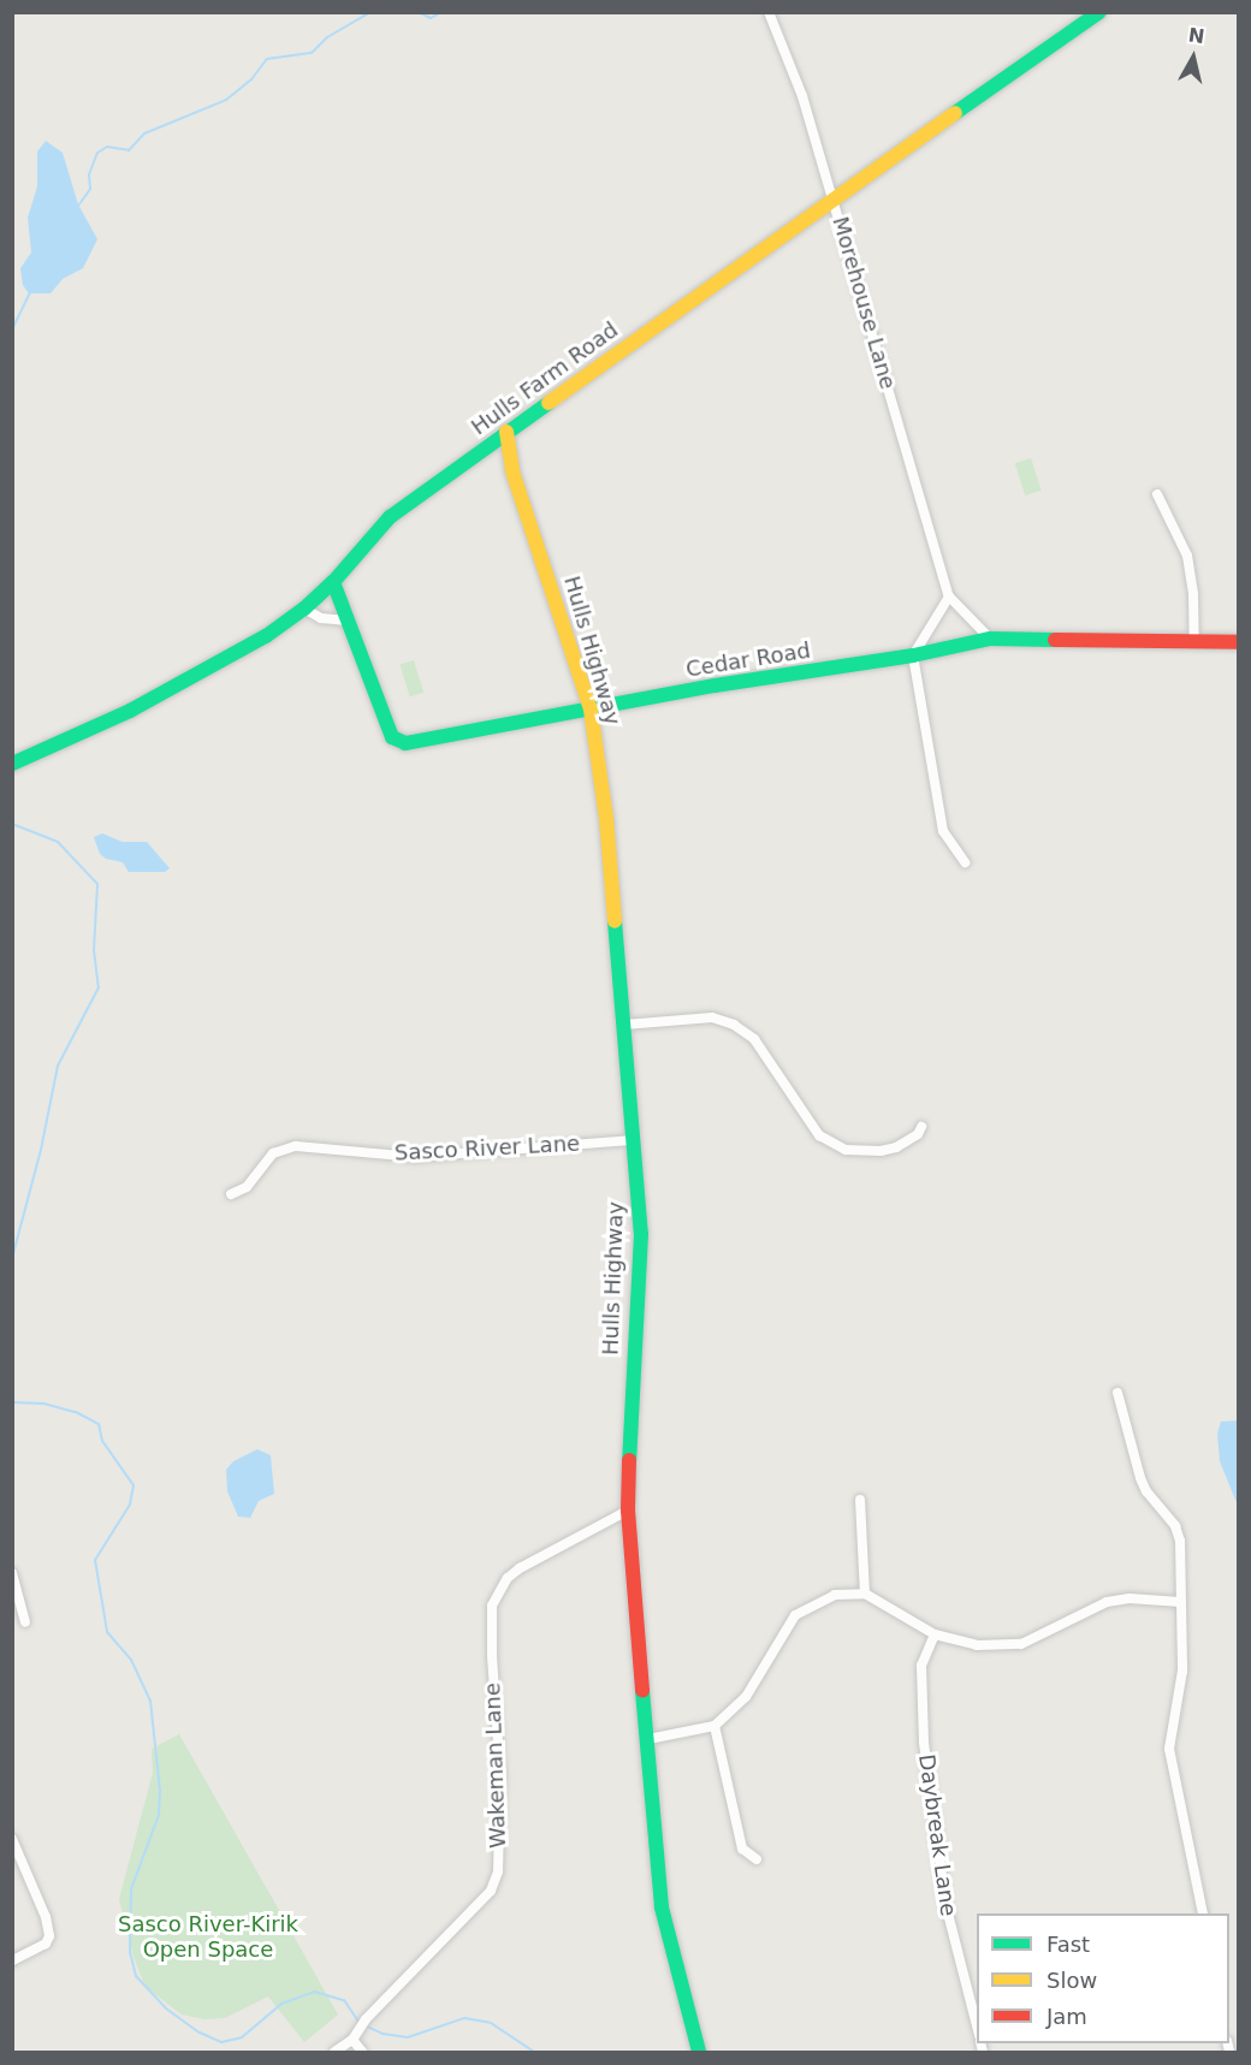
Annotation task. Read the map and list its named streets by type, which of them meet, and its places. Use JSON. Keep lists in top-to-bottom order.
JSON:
{
  "streets": {
    "street": [
      "Morehouse Lane",
      "Hulls Farm Road",
      "Hulls Highway",
      "Cedar Road",
      "Sasco River Lane",
      "Wakeman Lane",
      "Daybreak Lane"
    ]
  },
  "crossings": [
    ["Morehouse Lane", "Hulls Farm Road"],
    ["Morehouse Lane", "Cedar Road"],
    ["Hulls Farm Road", "Hulls Highway"],
    ["Hulls Farm Road", "Cedar Road"],
    ["Hulls Highway", "Cedar Road"],
    ["Hulls Highway", "Sasco River Lane"],
    ["Hulls Highway", "Wakeman Lane"]
  ],
  "parks": ["Sasco River-Kirik Open Space"],
  "legend": ["Fast", "Slow", "Jam"],
  "north": "top"
}
